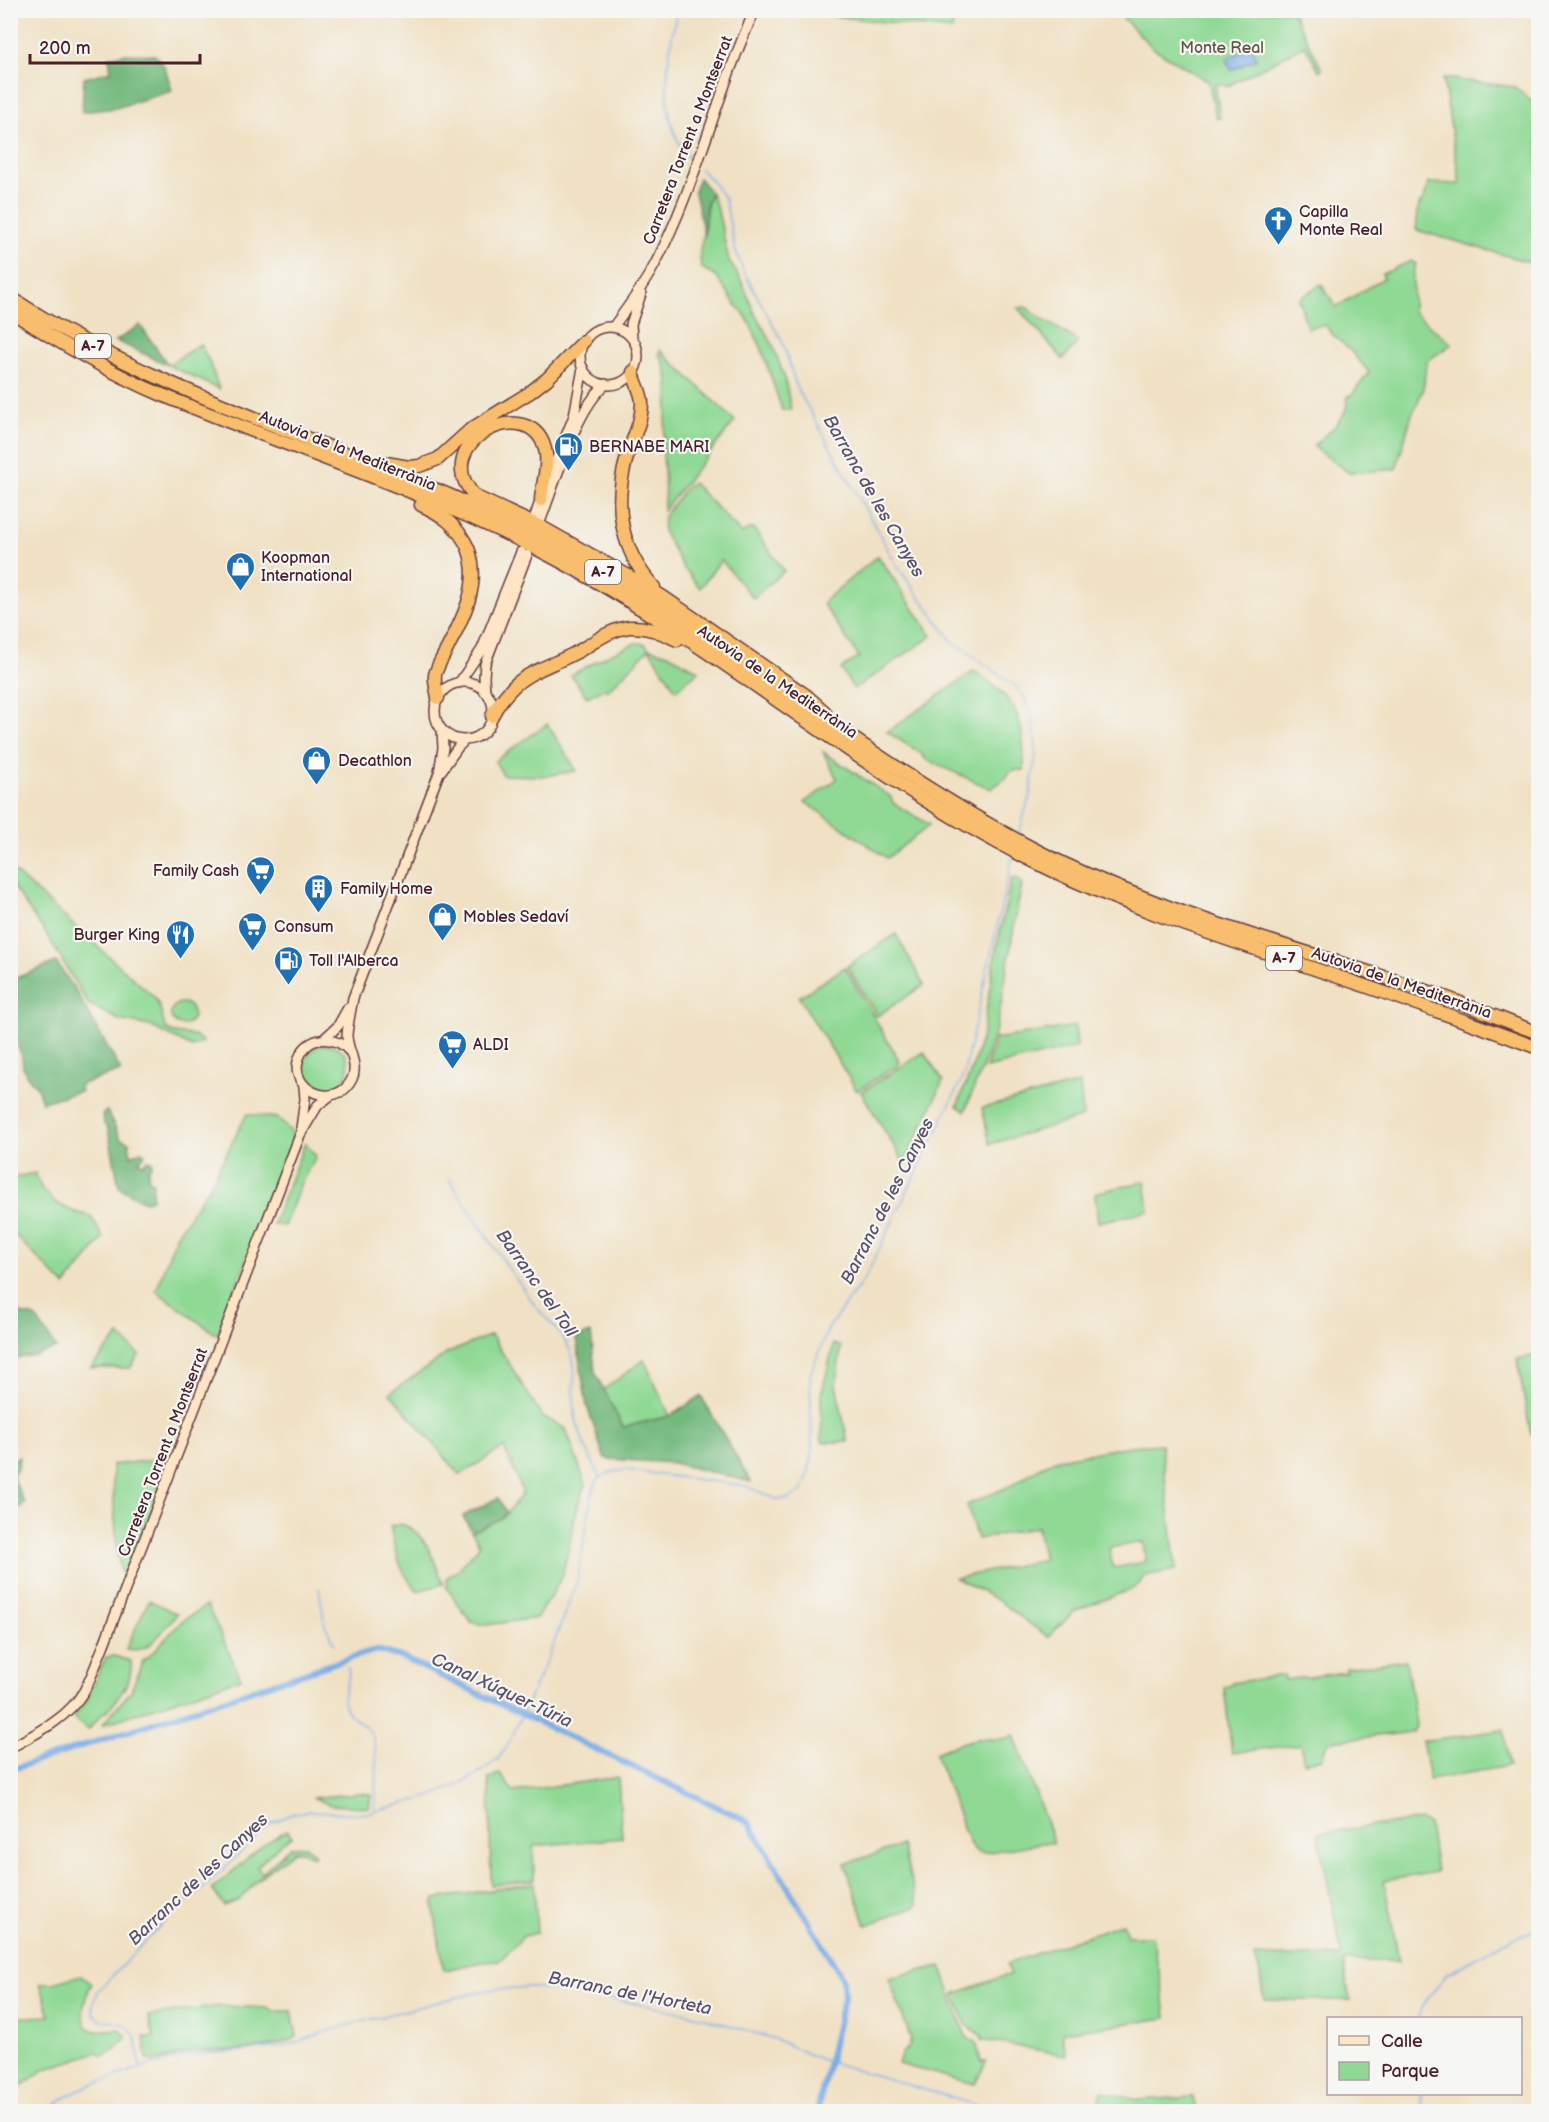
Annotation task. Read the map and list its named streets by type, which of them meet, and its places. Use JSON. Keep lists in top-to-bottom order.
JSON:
{
  "streets": {
    "highway": ["A-7", "Autovia de la Mediterrània"],
    "main road": ["Carretera Torrent a Montserrat"]
  },
  "water": [
    "Barranc de les Canyes",
    "Barranc del Toll",
    "Canal Xúquer-Túria",
    "Barranc de l'Horteta"
  ],
  "parks": ["Monte Real"],
  "places": {
    "church": ["Capilla Monte Real"],
    "fuel station": ["BERNABE MARI", "Toll l'Alberca"],
    "shop": ["Koopman International", "Decathlon", "Mobles Sedaví"],
    "supermarket": ["Family Cash", "Consum", "ALDI"],
    "building": ["Family Home"],
    "restaurant": ["Burger King"]
  },
  "legend": ["Calle", "Parque"],
  "scale_bar": "200 m"
}
